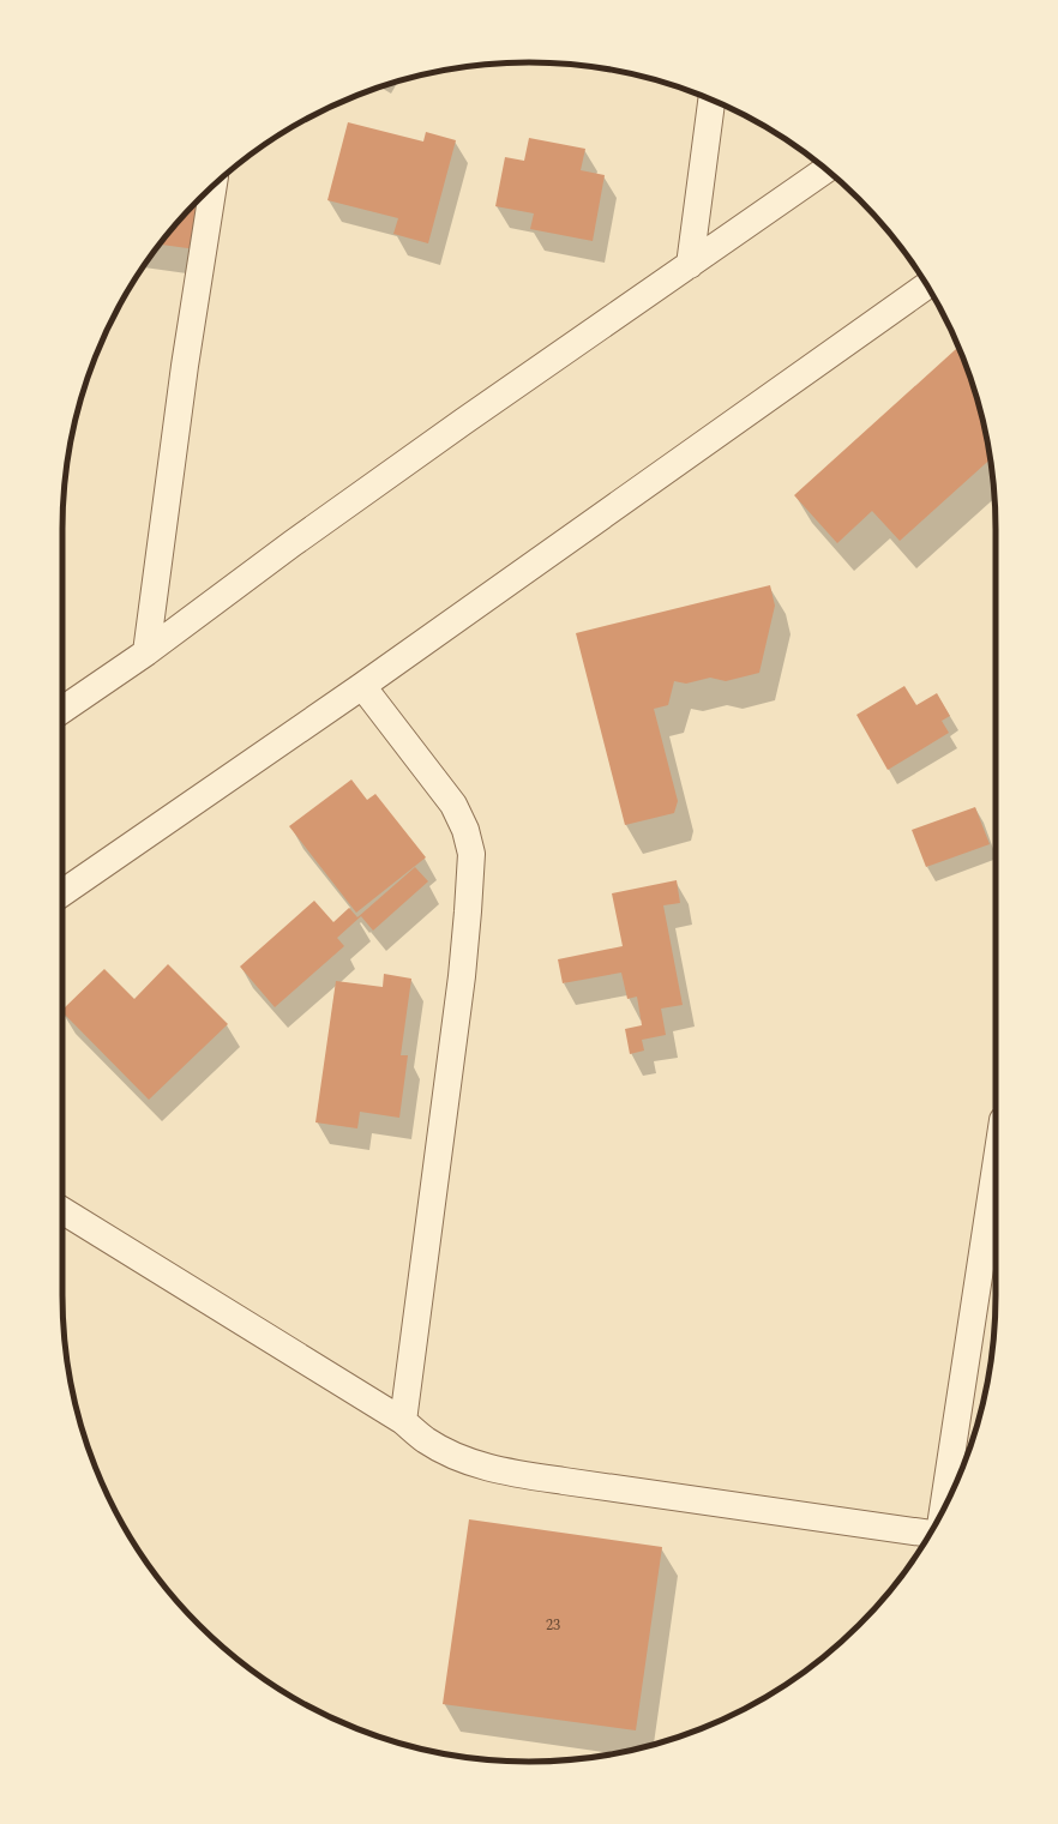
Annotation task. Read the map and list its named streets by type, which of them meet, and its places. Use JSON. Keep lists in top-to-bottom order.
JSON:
{
  "house_numbers": ["23"]
}
